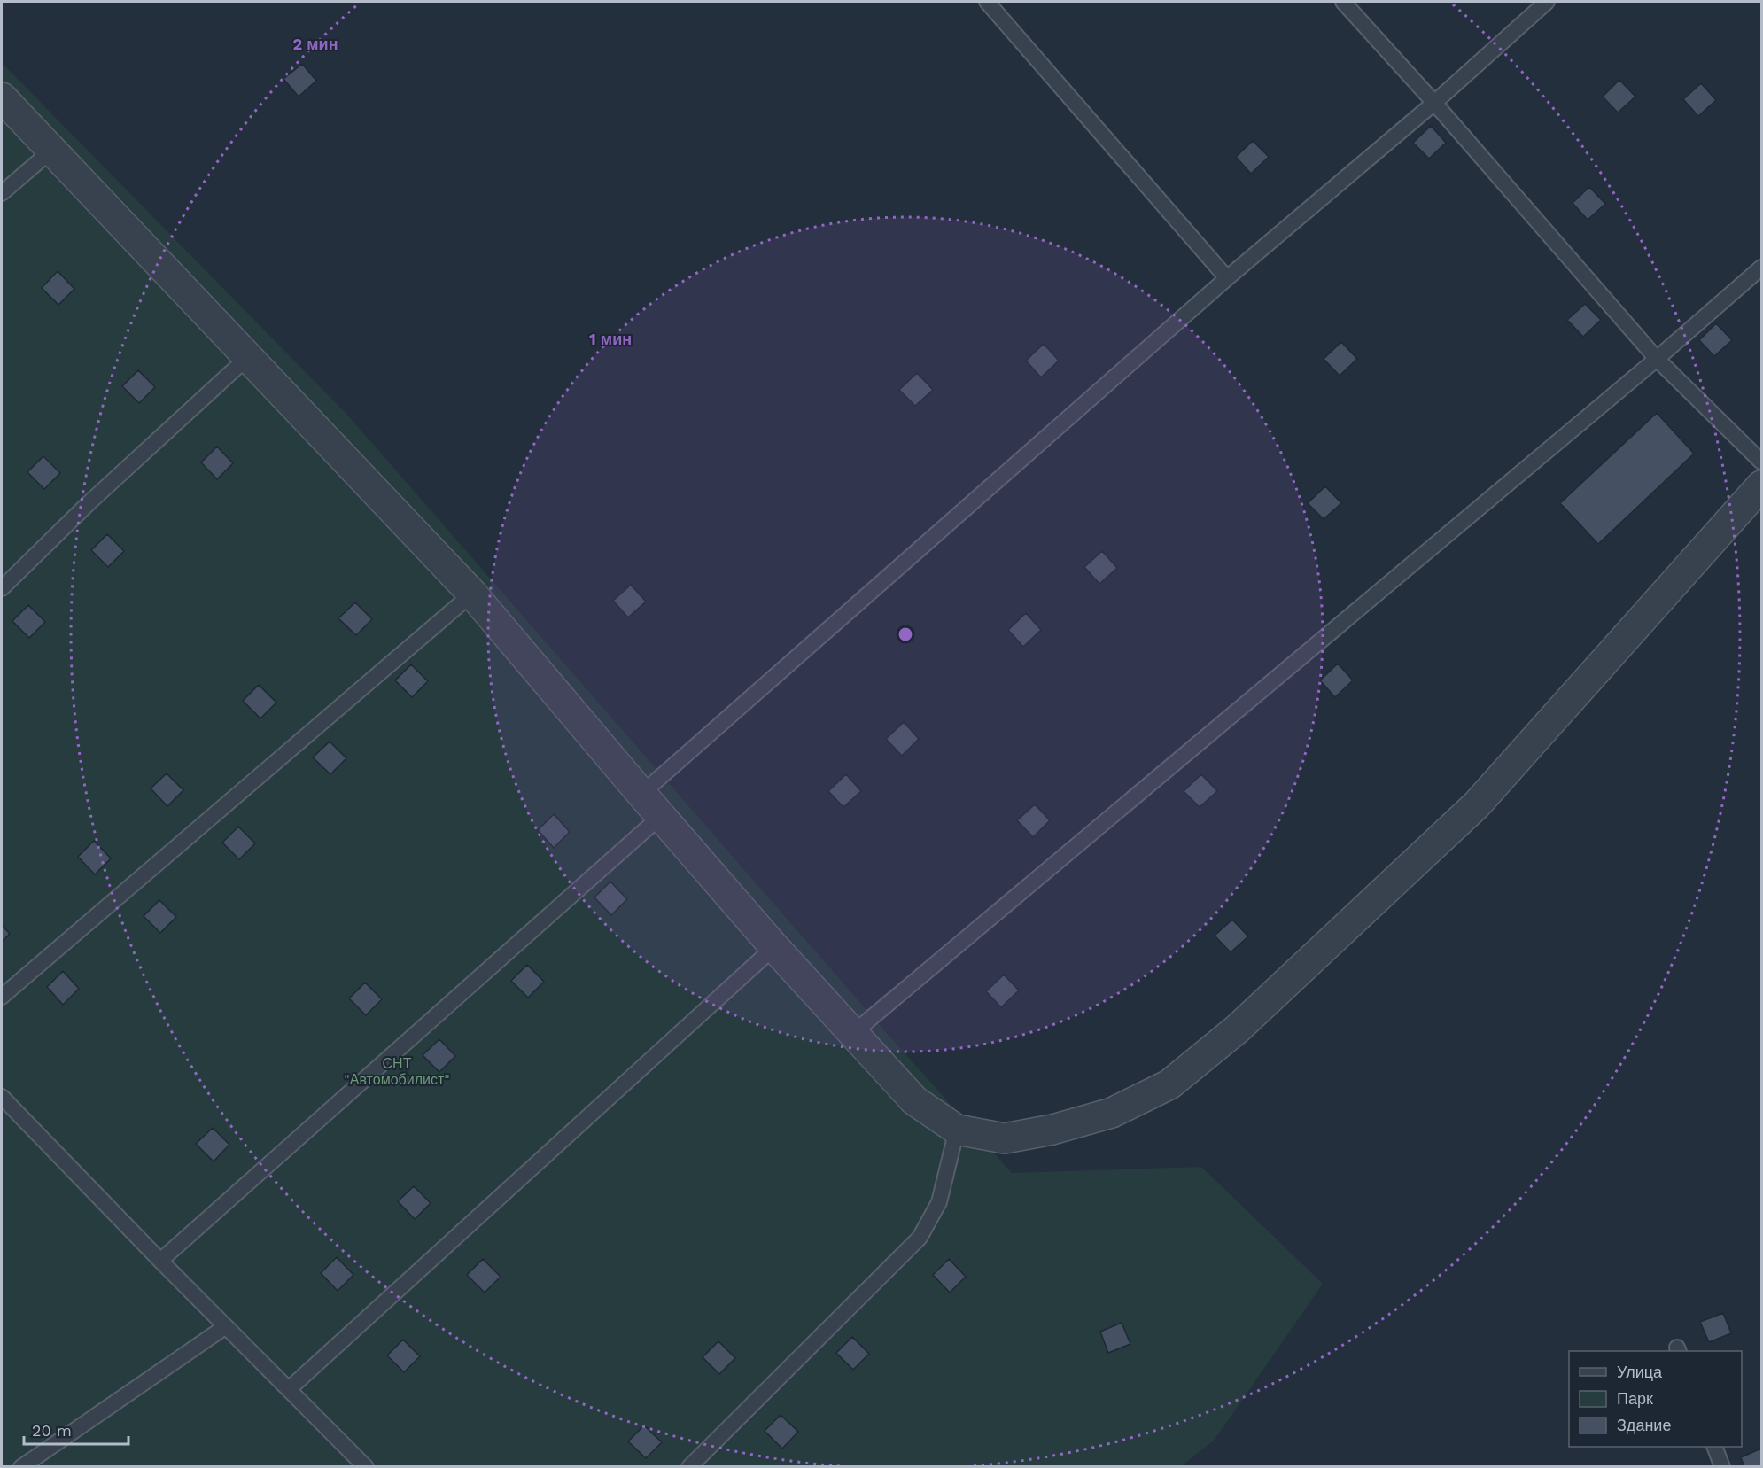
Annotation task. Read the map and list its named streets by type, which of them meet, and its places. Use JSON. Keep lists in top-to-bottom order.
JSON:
{
  "parks": ["СНТ \"Автомобилист\""],
  "legend": ["Улица", "Парк", "Здание"],
  "scale_bar": "20 m",
  "rings": ["2 мин", "1 мин"]
}
